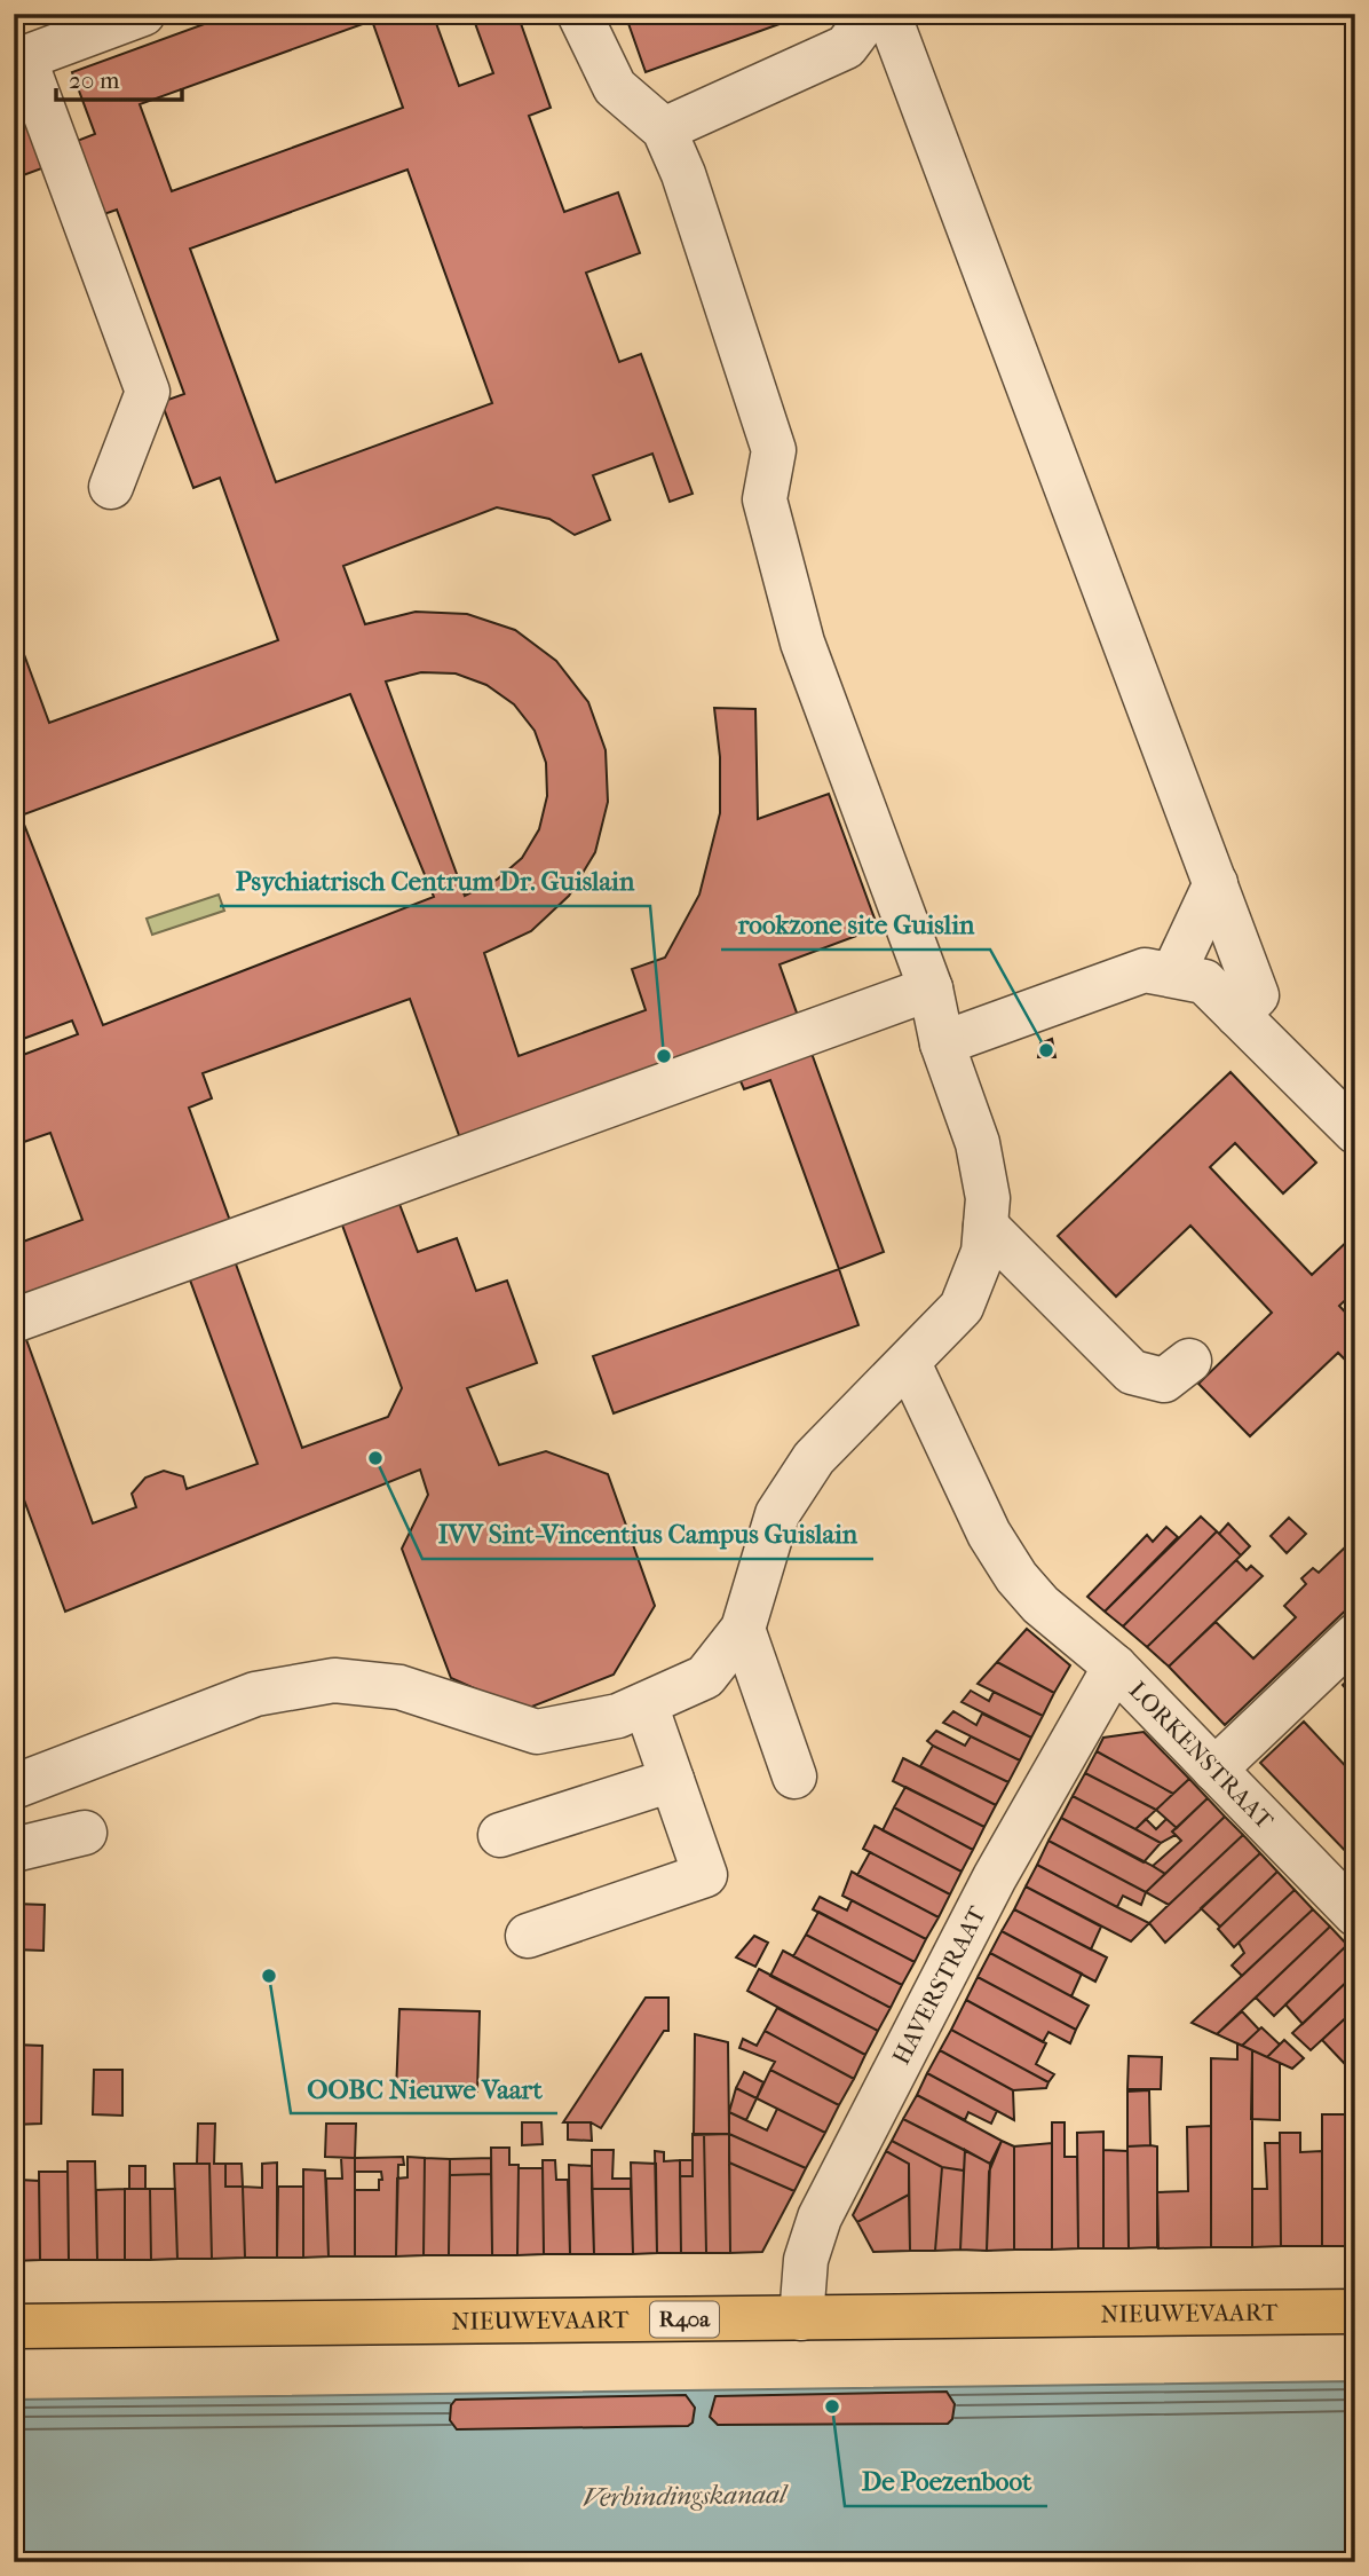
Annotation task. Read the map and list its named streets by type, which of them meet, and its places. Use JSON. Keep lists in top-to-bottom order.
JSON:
{
  "streets": {
    "main road": ["NIEUWEVAART", "R40a"],
    "street": ["LORKENSTRAAT", "HAVERSTRAAT"]
  },
  "crossings": [
    ["LORKENSTRAAT", "HAVERSTRAAT"],
    ["HAVERSTRAAT", "NIEUWEVAART"]
  ],
  "water": ["Verbindingskanaal"],
  "places": [
    "rookzone site Guislin",
    "Psychiatrisch Centrum Dr. Guislain",
    "IVV Sint-Vincentius Campus Guislain",
    "OOBC Nieuwe Vaart",
    "De Poezenboot"
  ],
  "scale_bar": "20 m"
}
